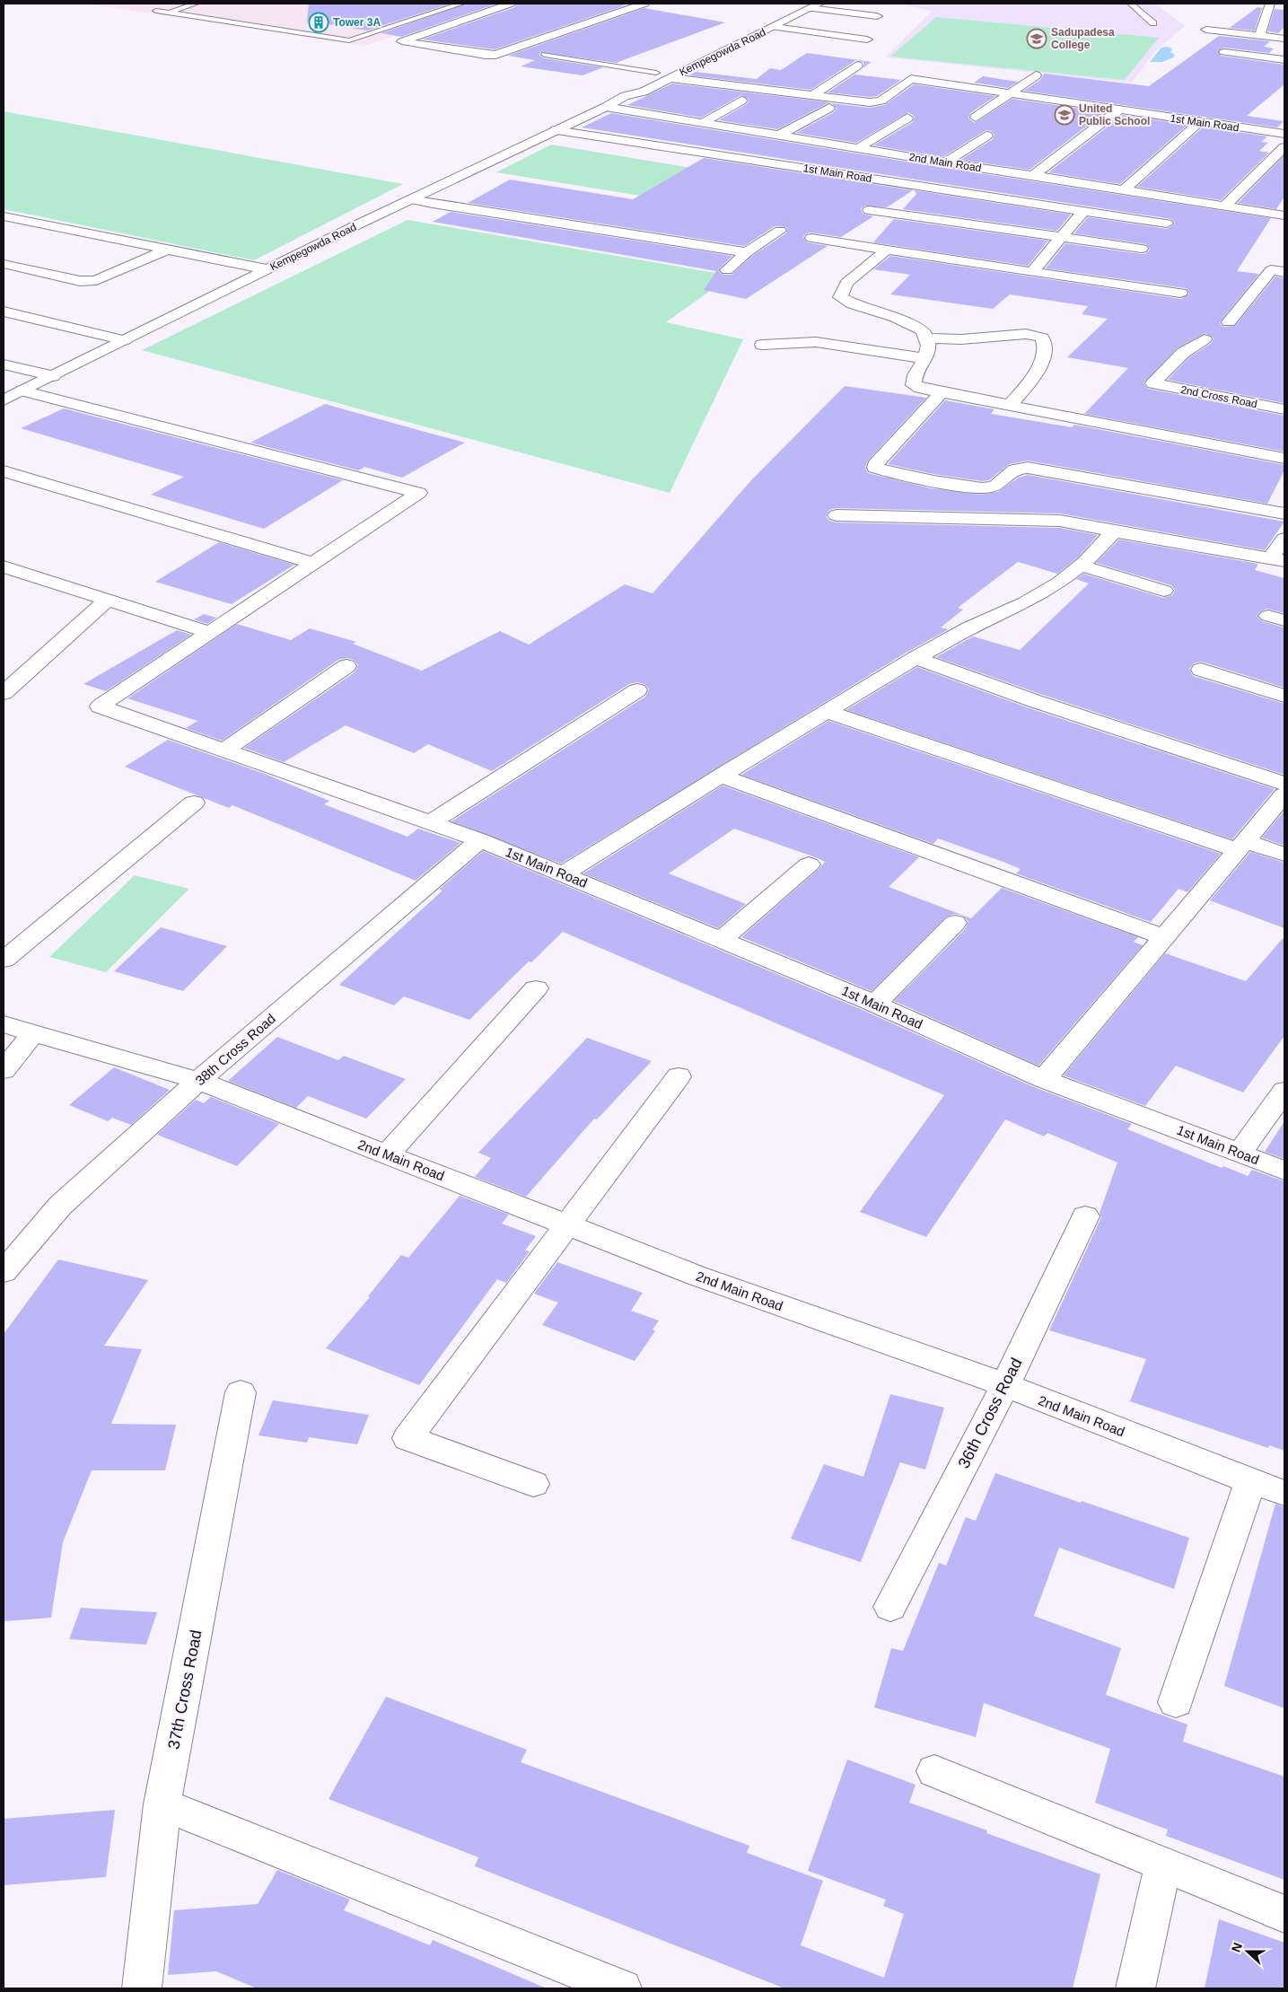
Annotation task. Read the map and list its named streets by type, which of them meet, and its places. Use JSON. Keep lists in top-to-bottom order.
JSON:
{
  "streets": {
    "street": [
      "Kempegowda Road",
      "1st Main Road",
      "2nd Main Road",
      "2nd Cross Road",
      "38th Cross Road",
      "36th Cross Road",
      "37th Cross Road"
    ]
  },
  "crossings": [
    ["Kempegowda Road", "1st Main Road"],
    ["Kempegowda Road", "2nd Main Road"],
    ["1st Main Road", "38th Cross Road"],
    ["2nd Main Road", "38th Cross Road"],
    ["2nd Main Road", "36th Cross Road"]
  ],
  "places": {
    "building": ["Tower 3A"],
    "school or university": ["Sadupadesa College", "United Public School"]
  },
  "north": "left"
}
